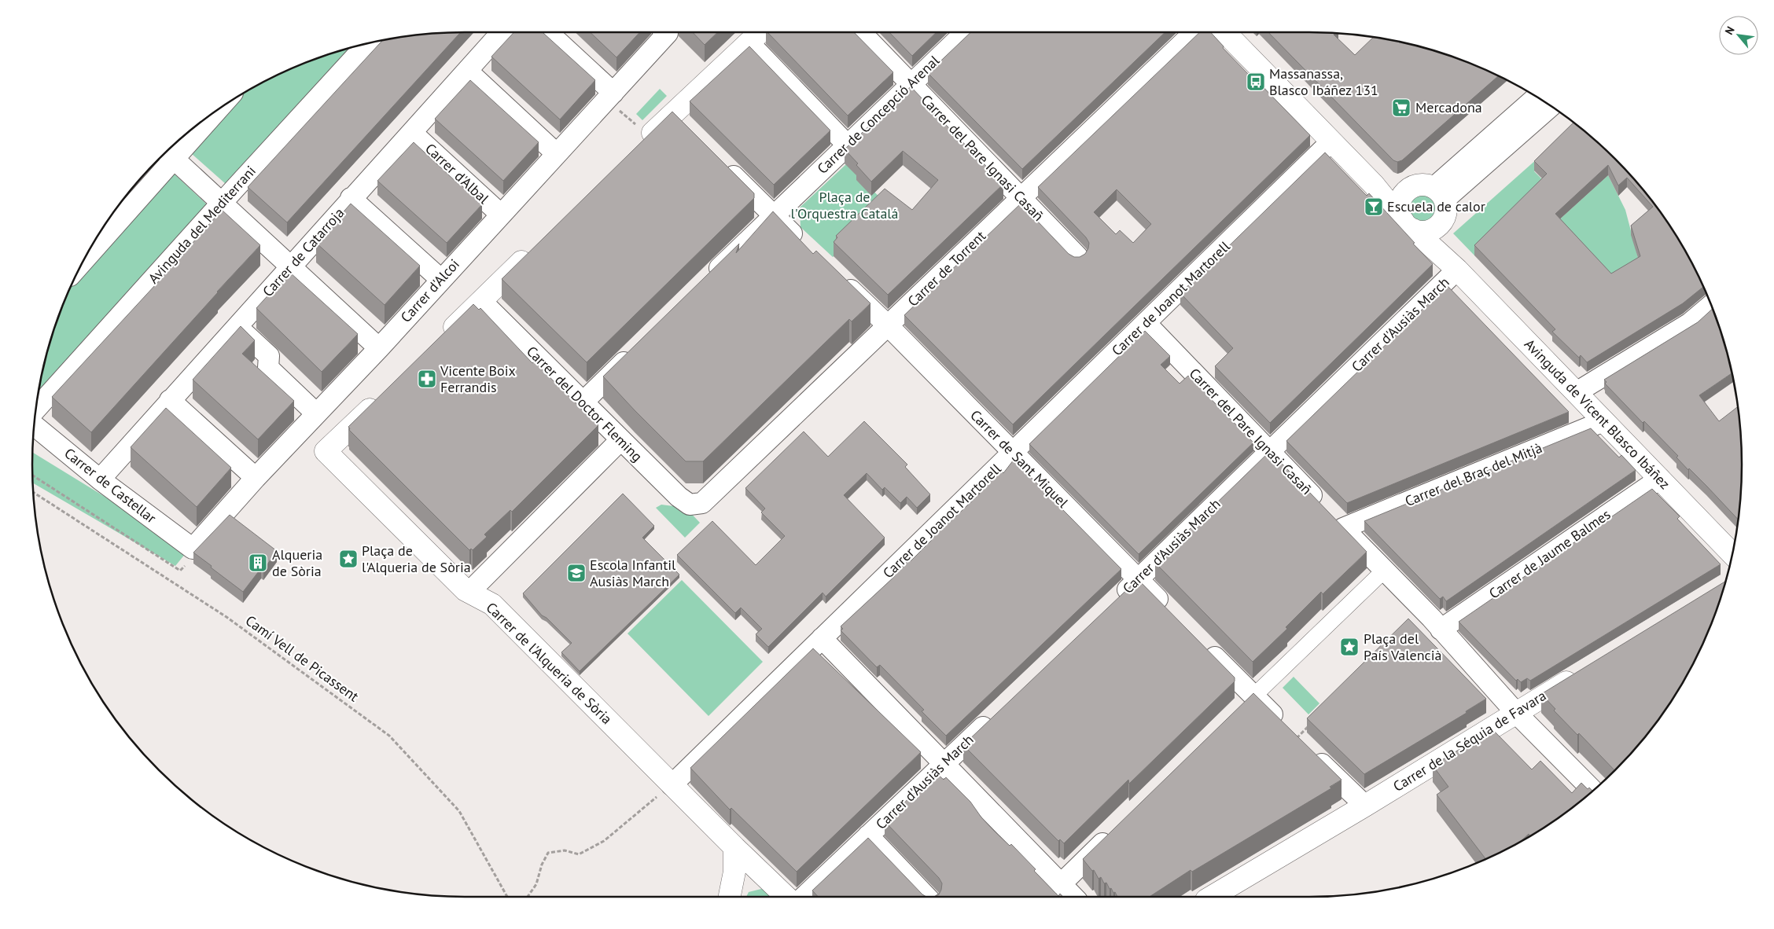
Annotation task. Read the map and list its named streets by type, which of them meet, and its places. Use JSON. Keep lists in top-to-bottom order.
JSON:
{
  "streets": {
    "street": [
      "Carrer de Concepció Arenal",
      "Carrer del Pare Ignasi Casañ",
      "Carrer d'Albal",
      "Avinguda del Mediterrani",
      "Carrer de Catarroja",
      "Carrer de Torrent",
      "Carrer d'Alcoi",
      "Carrer de Joanot Martorell",
      "Carrer d'Ausiàs March",
      "Carrer del Doctor Fleming",
      "Avinguda de Vicent Blasco Ibáñez",
      "Carrer de Sant Miquel",
      "Carrer del Braç del Mitjà",
      "Carrer de Castellar",
      "Carrer de Jaume Balmes",
      "Carrer de l'Alqueria de Sòria",
      "Carrer de la Séquia de Favara"
    ],
    "path": ["Camí Vell de Picassent"]
  },
  "crossings": [
    ["Carrer de Concepció Arenal", "Carrer del Pare Ignasi Casañ"],
    ["Carrer del Pare Ignasi Casañ", "Carrer de Torrent"],
    ["Carrer del Pare Ignasi Casañ", "Carrer de Joanot Martorell"],
    ["Carrer del Pare Ignasi Casañ", "Carrer d'Ausiàs March"],
    ["Carrer del Pare Ignasi Casañ", "Carrer del Braç del Mitjà"],
    ["Carrer del Pare Ignasi Casañ", "Carrer de Jaume Balmes"],
    ["Carrer del Pare Ignasi Casañ", "Carrer de la Séquia de Favara"],
    ["Carrer d'Albal", "Carrer de Catarroja"],
    ["Carrer d'Albal", "Carrer d'Alcoi"],
    ["Carrer de Catarroja", "Carrer de Castellar"],
    ["Carrer de Torrent", "Carrer del Doctor Fleming"],
    ["Carrer de Torrent", "Carrer de Sant Miquel"],
    ["Carrer d'Alcoi", "Carrer de Castellar"],
    ["Carrer de Joanot Martorell", "Avinguda de Vicent Blasco Ibáñez"],
    ["Carrer de Joanot Martorell", "Carrer de Sant Miquel"],
    ["Carrer de Joanot Martorell", "Carrer de l'Alqueria de Sòria"],
    ["Carrer d'Ausiàs March", "Avinguda de Vicent Blasco Ibáñez"],
    ["Carrer d'Ausiàs March", "Carrer de Sant Miquel"],
    ["Avinguda de Vicent Blasco Ibáñez", "Carrer del Braç del Mitjà"],
    ["Avinguda de Vicent Blasco Ibáñez", "Carrer de Jaume Balmes"]
  ],
  "parks": ["Plaça de l'Orquestra Catalá"],
  "places": {
    "bus stop": ["Massanassa, Blasco Ibáñez 131"],
    "supermarket": ["Mercadona"],
    "bar": ["Escuela de calor"],
    "pharmacy": ["Vicente Boix Ferrandis"],
    "place": ["Plaça de l'Alqueria de Sòria", "Plaça del País Valencià"],
    "building": ["Alqueria de Sòria"],
    "school or university": ["Escola Infantil Ausiàs March"]
  },
  "north": "top left"
}
